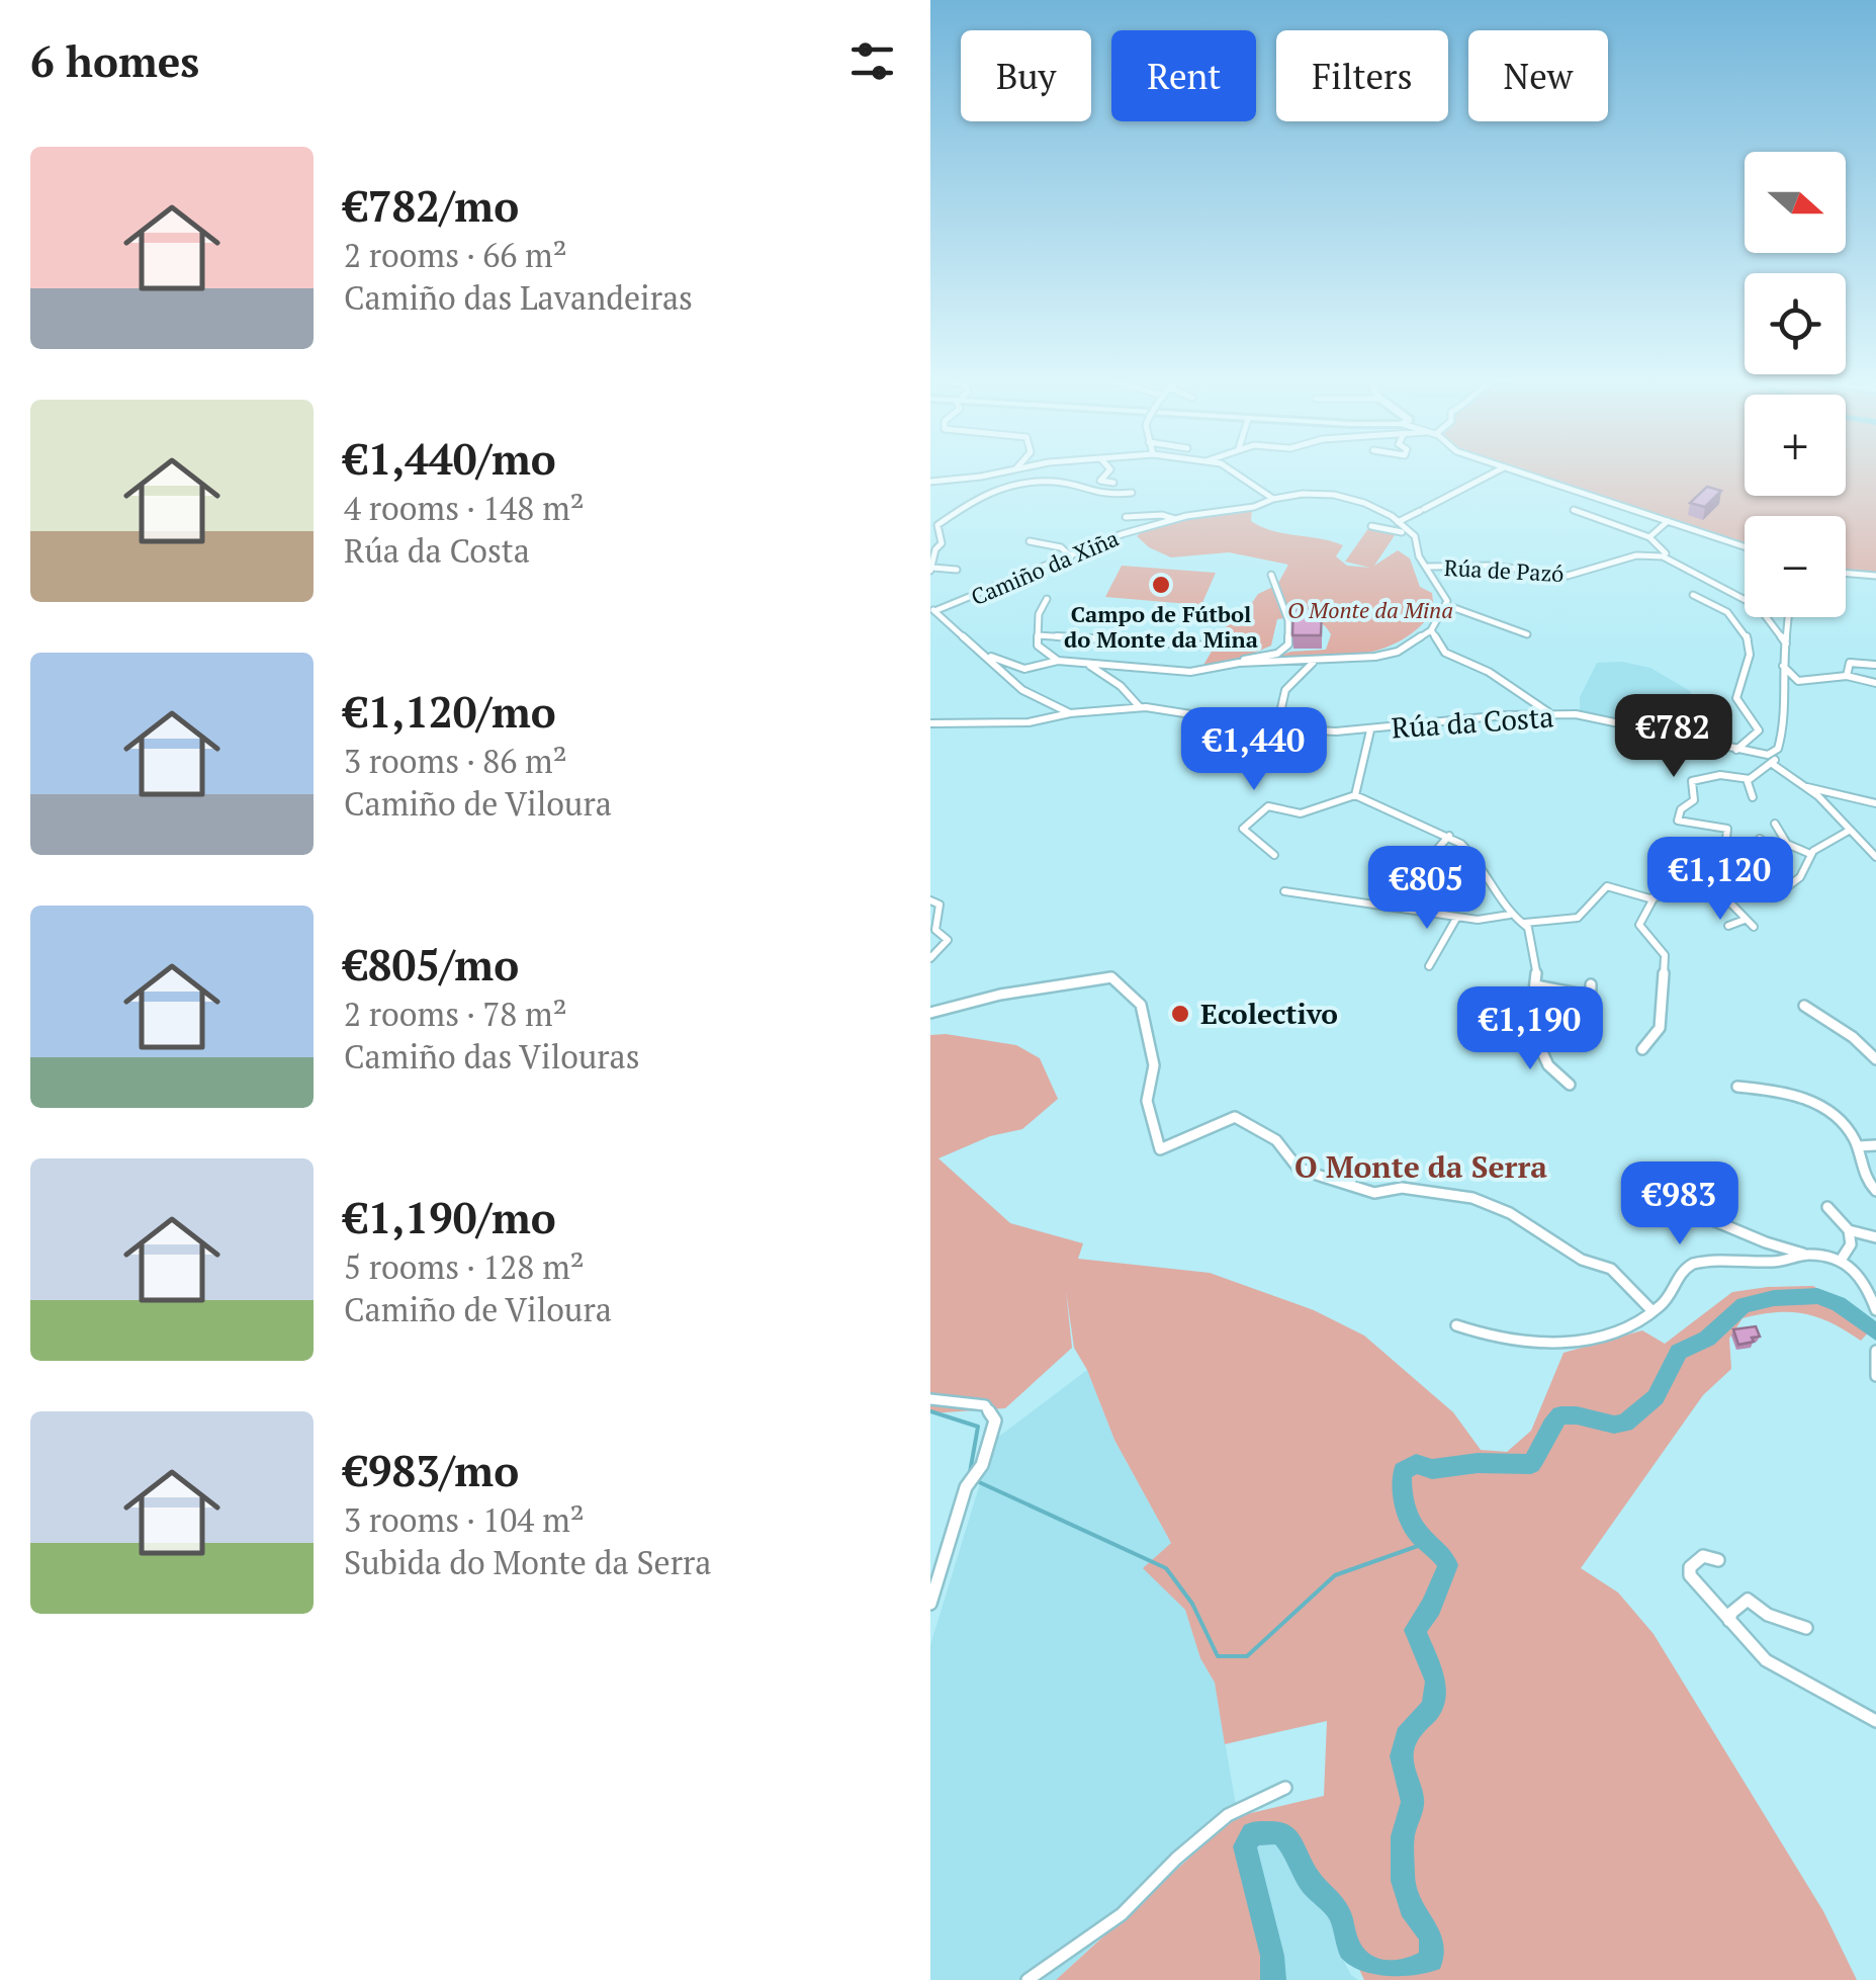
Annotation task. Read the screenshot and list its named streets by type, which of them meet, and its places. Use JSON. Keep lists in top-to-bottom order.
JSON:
{
  "streets": {
    "street": ["Camiño da Xiña", "Rúa de Pazó", "Rúa da Costa"]
  },
  "districts": ["O Monte da Serra"],
  "parks": ["O Monte da Mina"],
  "places": ["Campo de Fútbol do Monte da Mina", "Ecolectivo"],
  "north": "right",
  "page": {
    "heading": "6 homes",
    "chip": [
      "Buy",
      "Rent",
      "Filters",
      "New"
    ],
    "list": [
      {
        "name": "€782/mo",
        "note": "2 rooms · 66 m² · Camiño das Lavandeiras"
      },
      {
        "name": "€1,440/mo",
        "note": "4 rooms · 148 m² · Rúa da Costa"
      },
      {
        "name": "€1,120/mo",
        "note": "3 rooms · 86 m² · Camiño de Viloura"
      },
      {
        "name": "€805/mo",
        "note": "2 rooms · 78 m² · Camiño das Vilouras"
      },
      {
        "name": "€1,190/mo",
        "note": "5 rooms · 128 m² · Camiño de Viloura"
      },
      {
        "name": "€983/mo",
        "note": "3 rooms · 104 m² · Subida do Monte da Serra"
      }
    ],
    "map_buttons": ["+", "−"],
    "price": [
      "€782",
      "€1,440",
      "€1,120",
      "€805",
      "€1,190",
      "€983"
    ]
  }
}
